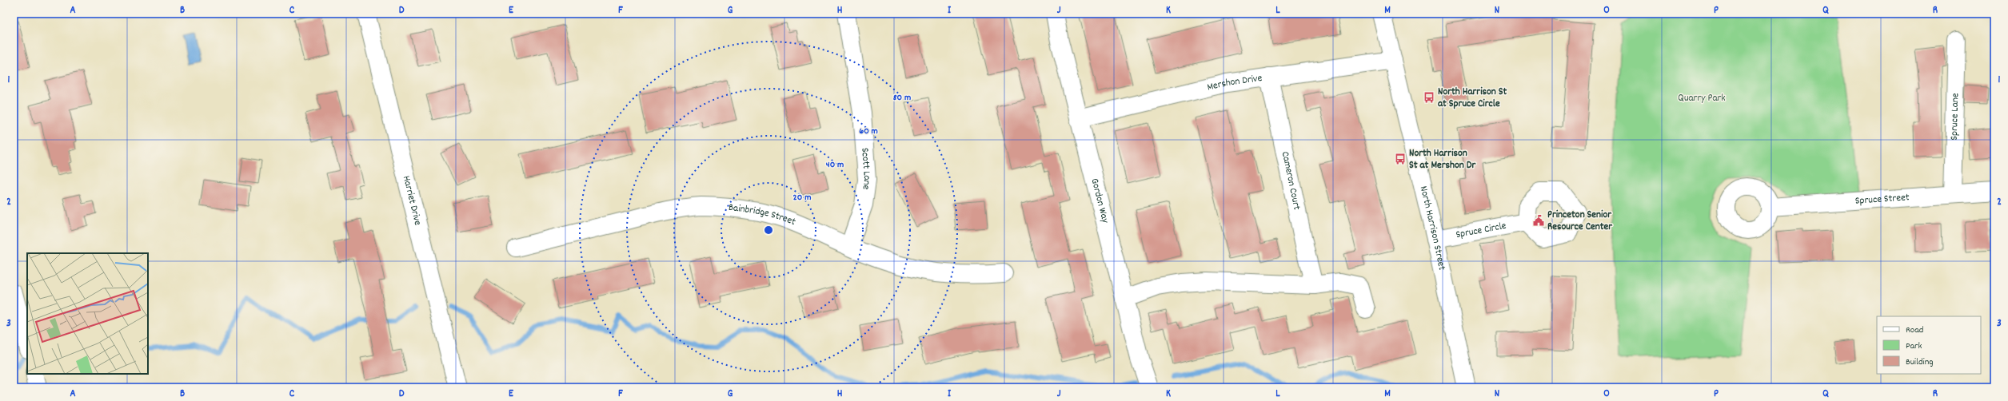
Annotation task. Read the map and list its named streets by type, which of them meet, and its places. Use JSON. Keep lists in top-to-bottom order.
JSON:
{
  "streets": {
    "street": [
      "Mershon Drive",
      "Spruce Lane",
      "Scott Lane",
      "Cameron Court",
      "Spruce Street",
      "Harriet Drive",
      "Gordon Way",
      "Bainbridge Street",
      "North Harrison Street",
      "Spruce Circle"
    ]
  },
  "crossings": [
    ["Mershon Drive", "Cameron Court"],
    ["Mershon Drive", "Gordon Way"],
    ["Mershon Drive", "North Harrison Street"],
    ["Spruce Lane", "Spruce Street"],
    ["Scott Lane", "Bainbridge Street"],
    ["North Harrison Street", "Spruce Circle"]
  ],
  "parks": ["Quarry Park"],
  "places": {
    "bus stop": ["North Harrison St at Spruce Circle", "North Harrison St at Mershon Dr"],
    "public building": ["Princeton Senior Resource Center"]
  },
  "legend": ["Road", "Park", "Building"],
  "grid": {
    "columns": [
      "A",
      "B",
      "C",
      "D",
      "E",
      "F",
      "G",
      "H",
      "I",
      "J",
      "K",
      "L",
      "M",
      "N",
      "O",
      "P",
      "Q",
      "R"
    ],
    "rows": ["1", "2", "3"]
  },
  "rings": [
    "80 m",
    "60 m",
    "40 m",
    "20 m"
  ]
}
